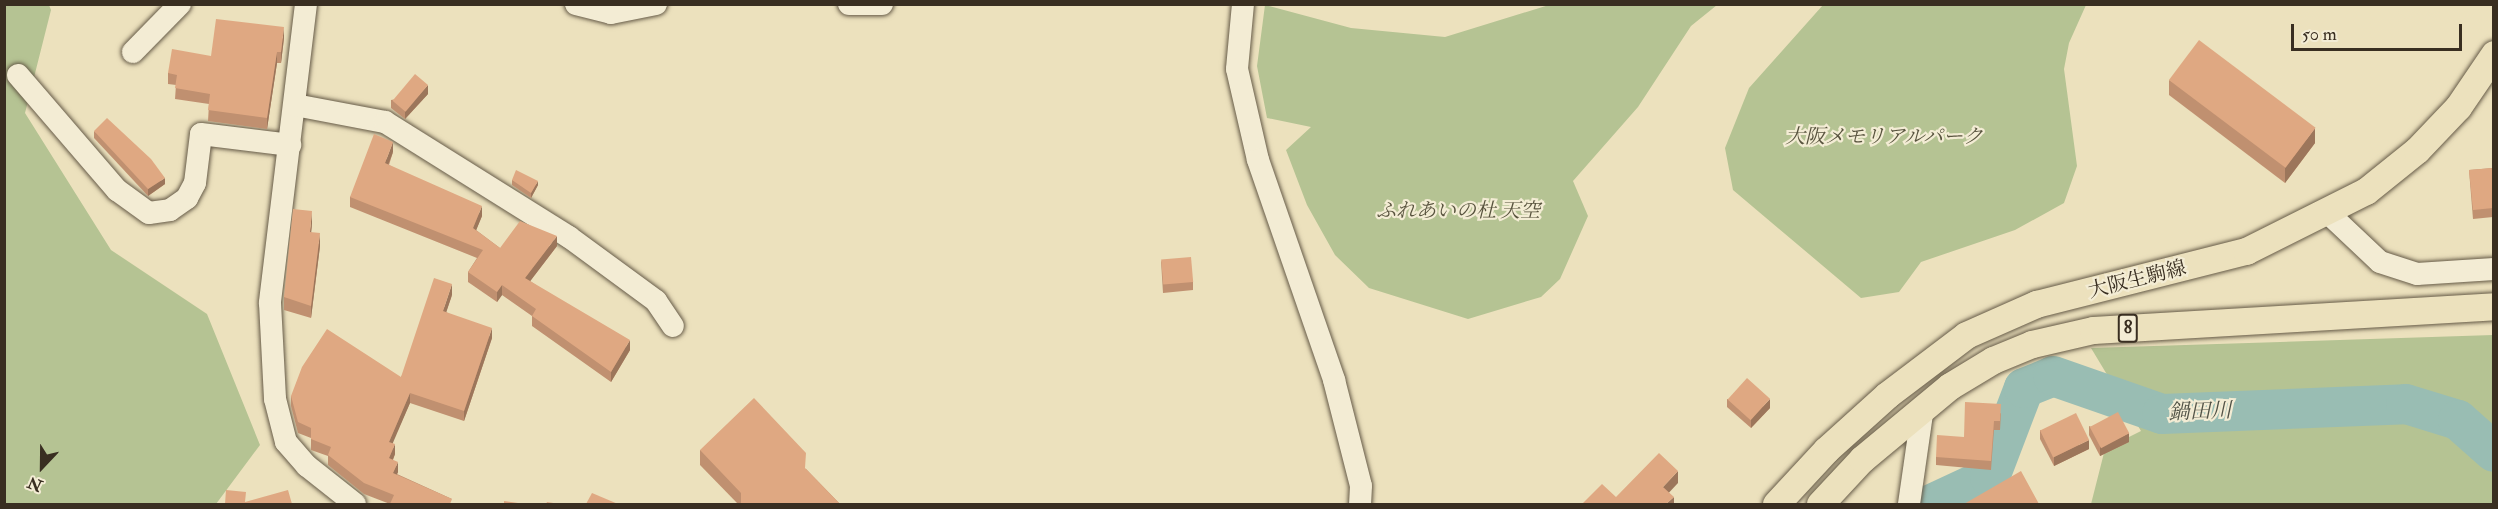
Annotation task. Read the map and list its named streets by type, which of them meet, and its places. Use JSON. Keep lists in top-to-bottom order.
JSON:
{
  "streets": {
    "main road": ["大阪生駒線", "8"]
  },
  "water": ["鍋田川"],
  "parks": ["大阪メモリアルパーク", "ふれあいの杜 天空"],
  "scale_bar": "50 m",
  "north": "bottom"
}
